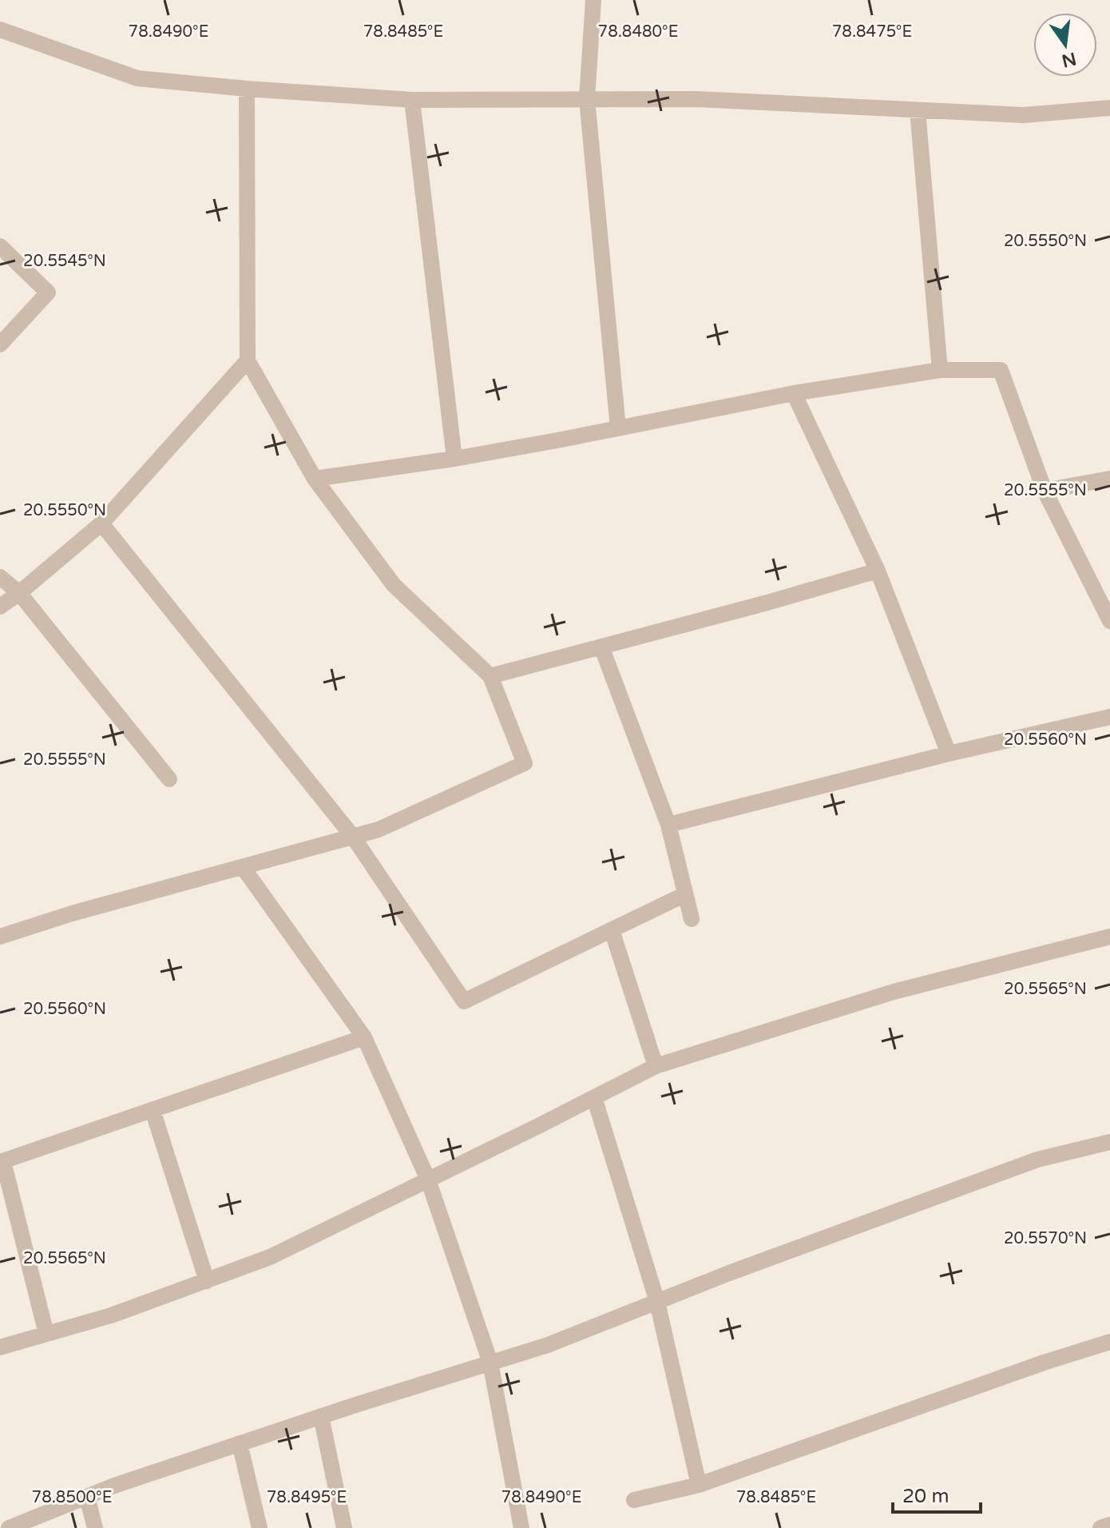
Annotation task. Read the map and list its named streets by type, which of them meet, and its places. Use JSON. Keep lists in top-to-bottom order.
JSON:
{
  "scale_bar": "20 m",
  "north": "bottom",
  "coordinates": [
    "78.8490°E",
    "78.8485°E",
    "78.8480°E",
    "78.8475°E",
    "20.5550°N",
    "20.5545°N",
    "20.5555°N",
    "20.5560°N",
    "20.5565°N",
    "20.5570°N",
    "78.8500°E",
    "78.8495°E"
  ]
}
